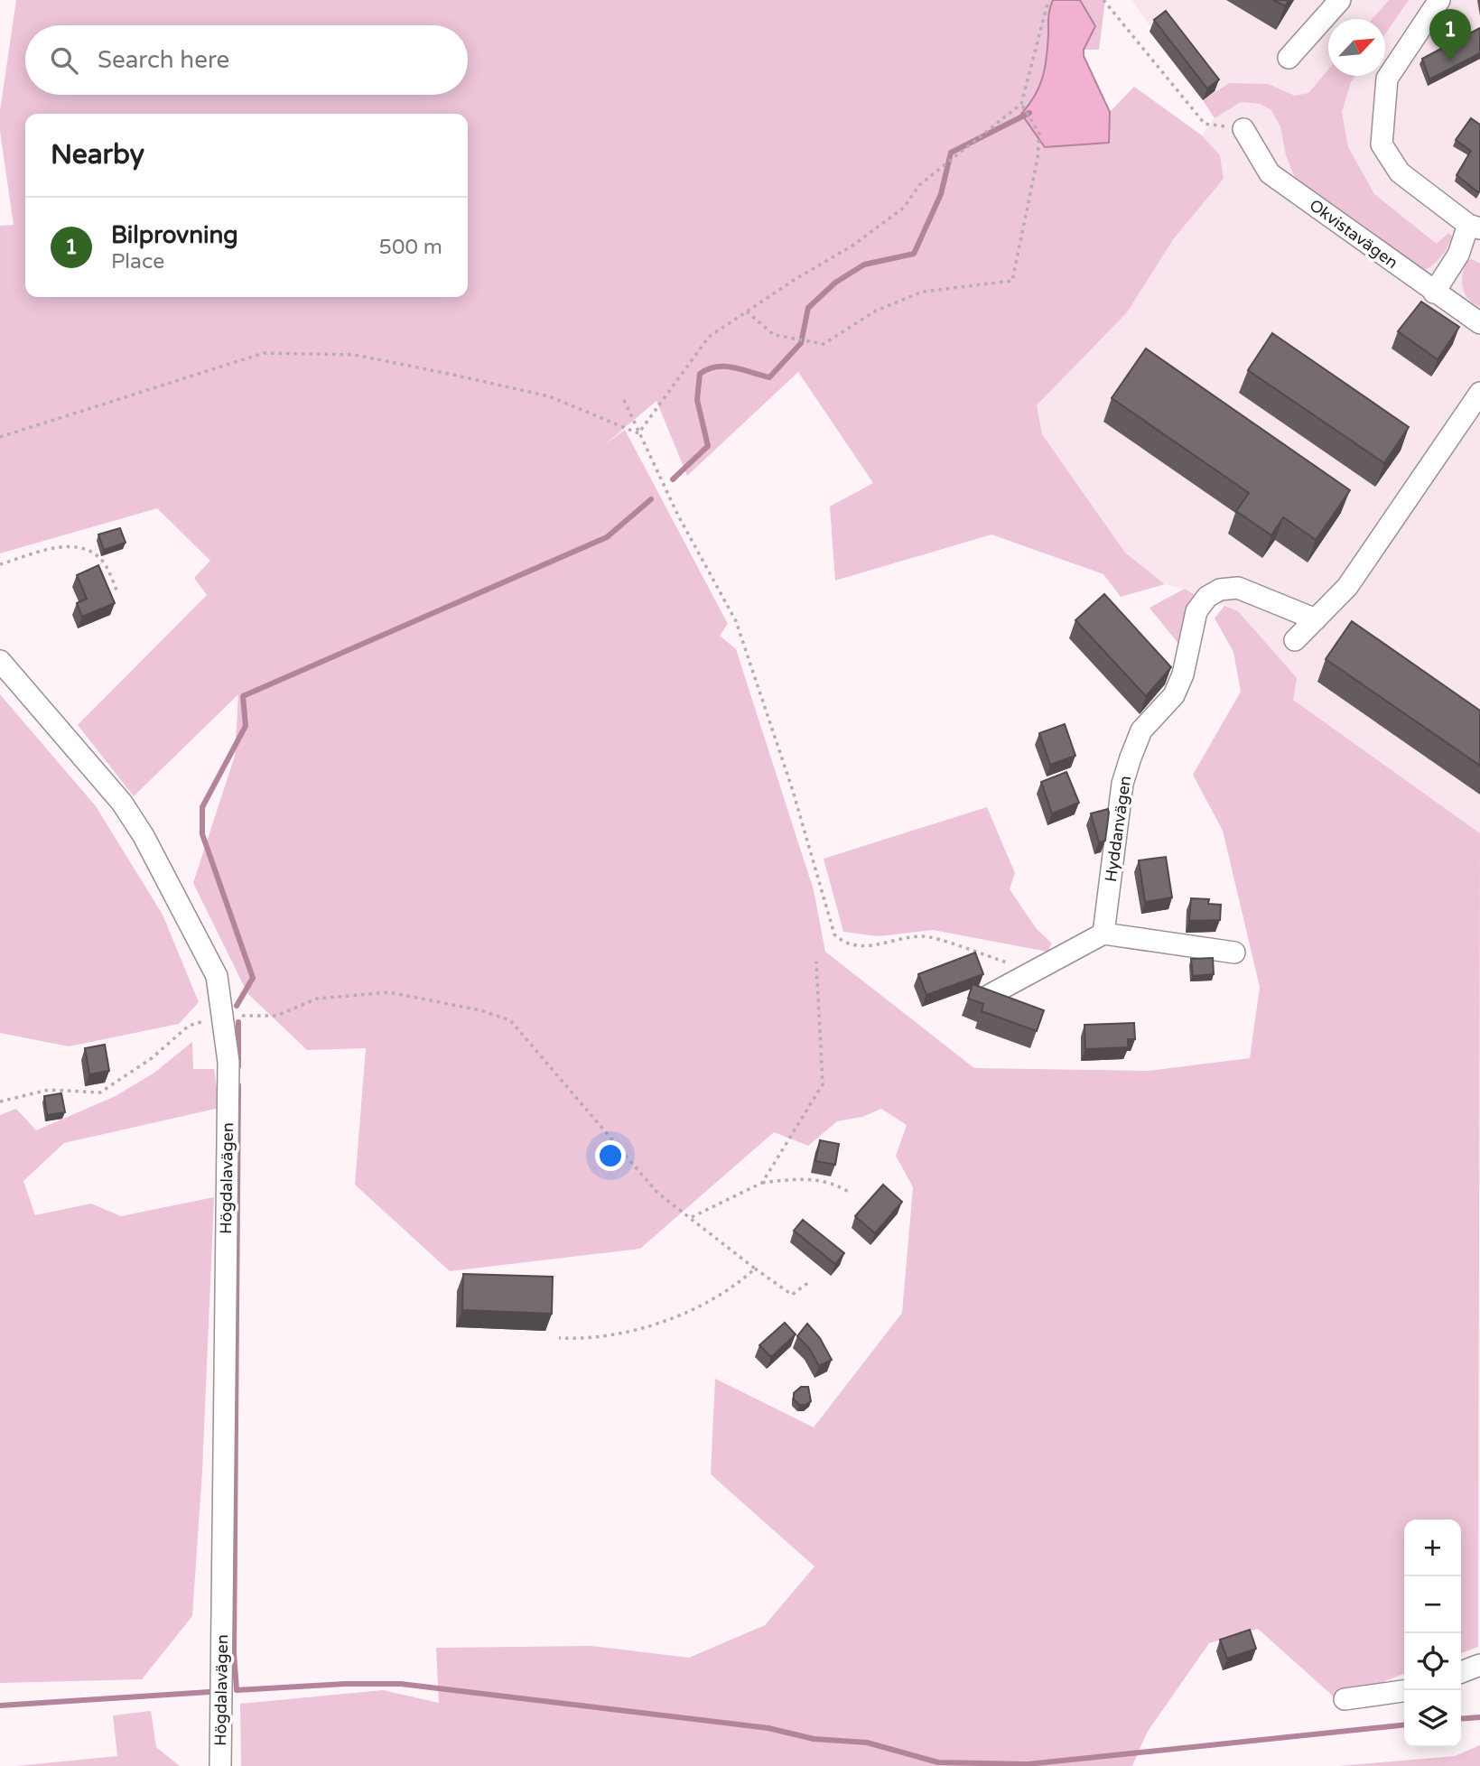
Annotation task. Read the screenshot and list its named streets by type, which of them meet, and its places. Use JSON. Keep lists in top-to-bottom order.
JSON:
{
  "streets": {
    "street": ["Okvistavägen", "Hyddanvägen", "Högdalavägen"]
  },
  "north": "top right",
  "page": {
    "pins": "1",
    "search": "Search here",
    "heading": "Nearby",
    "list": [
      {
        "mark": "1",
        "name": "Bilprovning",
        "note": "Place",
        "value": "500 m"
      }
    ],
    "map_buttons": ["+", "−"]
  }
}
